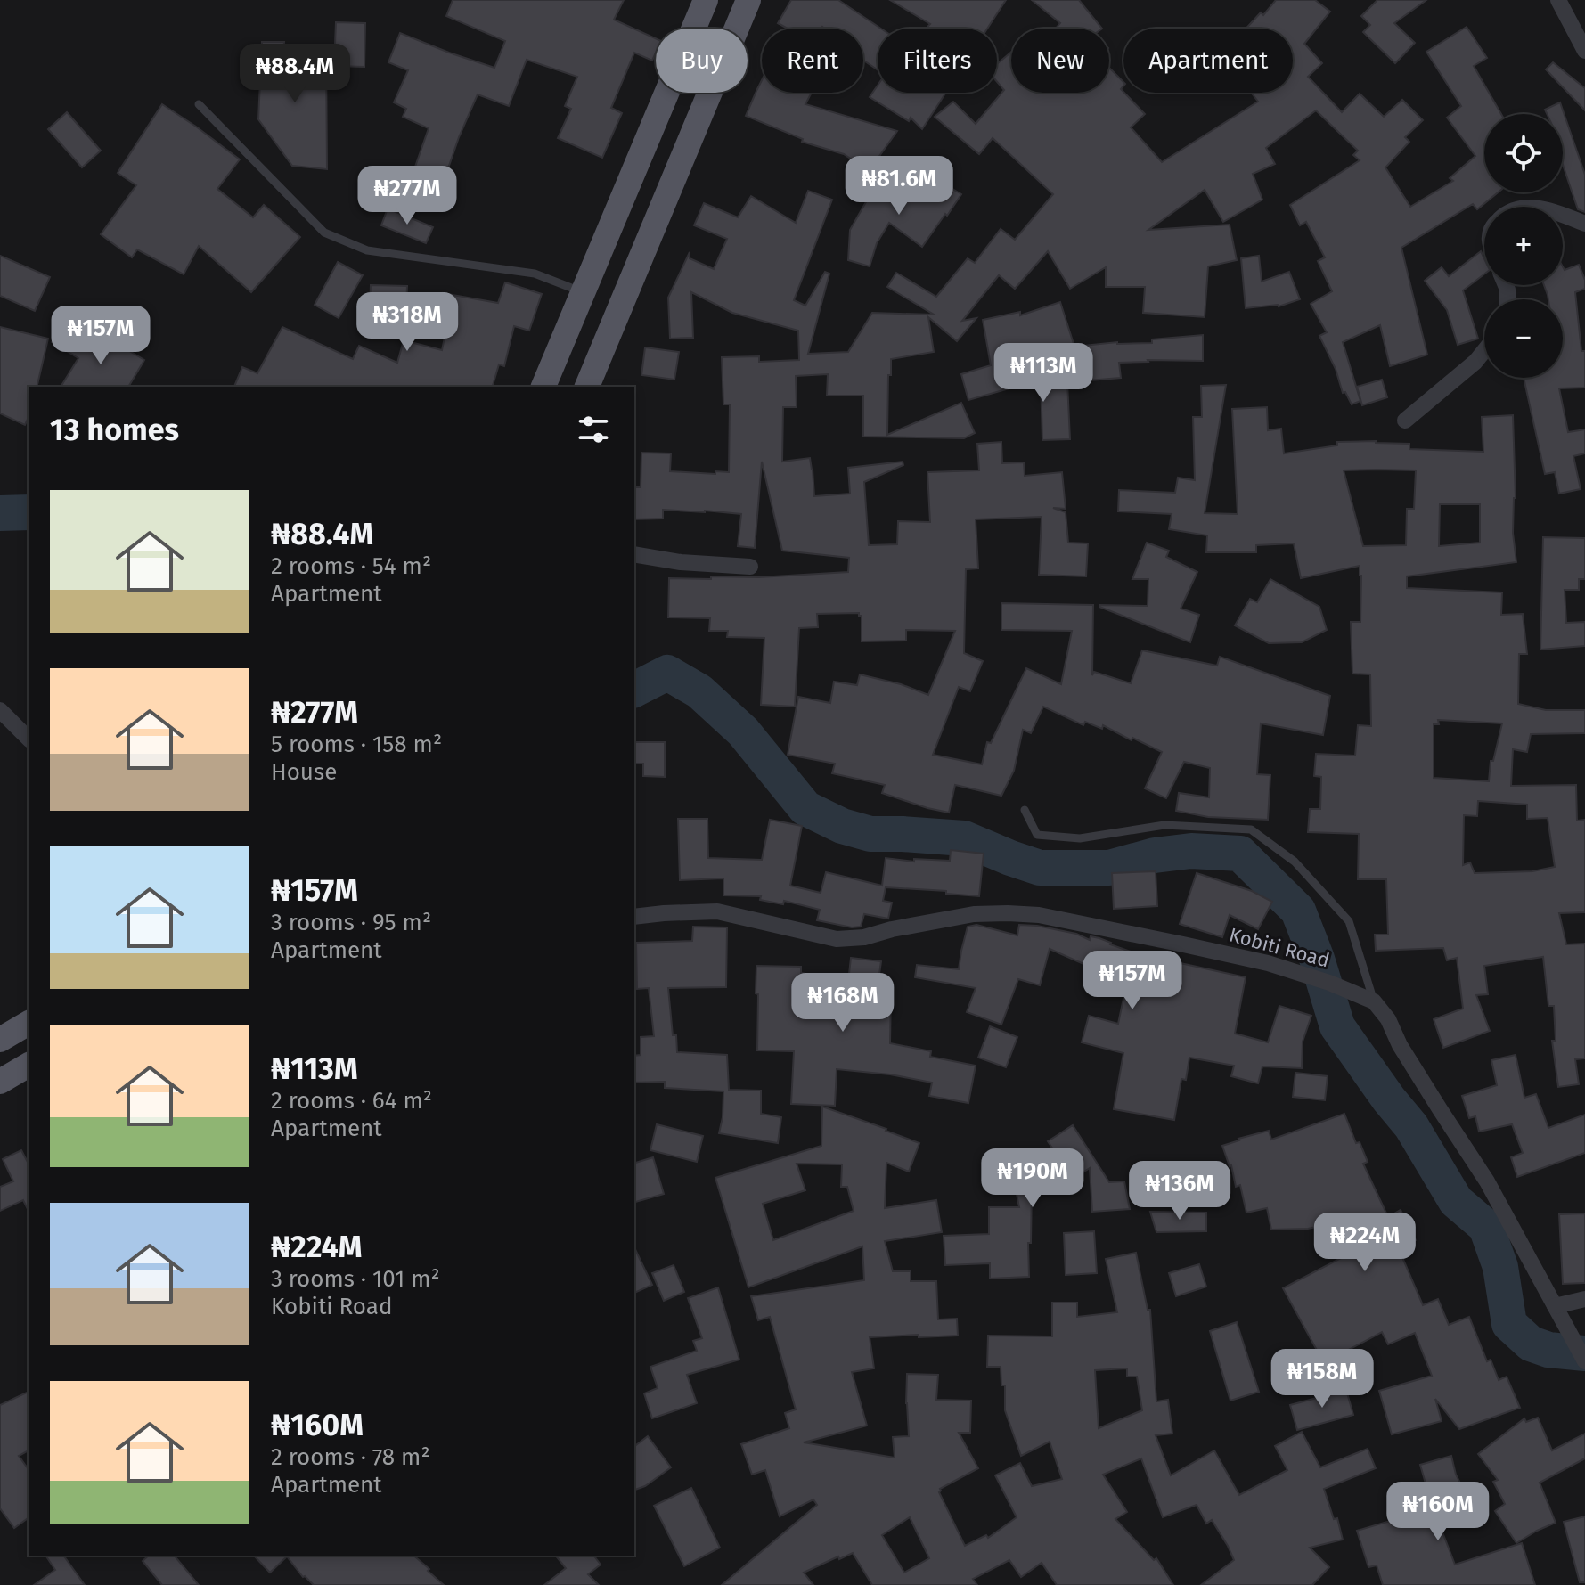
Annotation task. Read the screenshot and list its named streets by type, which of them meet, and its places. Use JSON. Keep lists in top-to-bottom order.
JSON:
{
  "streets": {
    "street": ["Kobiti Road"]
  },
  "page": {
    "chip": [
      "Buy",
      "Rent",
      "Filters",
      "New",
      "Apartment"
    ],
    "price": [
      "₦88.4M",
      "₦81.6M",
      "₦277M",
      "₦318M",
      "₦157M",
      "₦113M",
      "₦157M",
      "₦168M",
      "₦190M",
      "₦136M",
      "₦224M",
      "₦158M",
      "₦160M"
    ],
    "map_buttons": ["+", "−"],
    "heading": "13 homes",
    "list": [
      {
        "name": "₦88.4M",
        "note": "2 rooms · 54 m² · Apartment"
      },
      {
        "name": "₦277M",
        "note": "5 rooms · 158 m² · House"
      },
      {
        "name": "₦157M",
        "note": "3 rooms · 95 m² · Apartment"
      },
      {
        "name": "₦113M",
        "note": "2 rooms · 64 m² · Apartment"
      },
      {
        "name": "₦224M",
        "note": "3 rooms · 101 m² · Kobiti Road"
      },
      {
        "name": "₦160M",
        "note": "2 rooms · 78 m² · Apartment"
      }
    ]
  }
}
